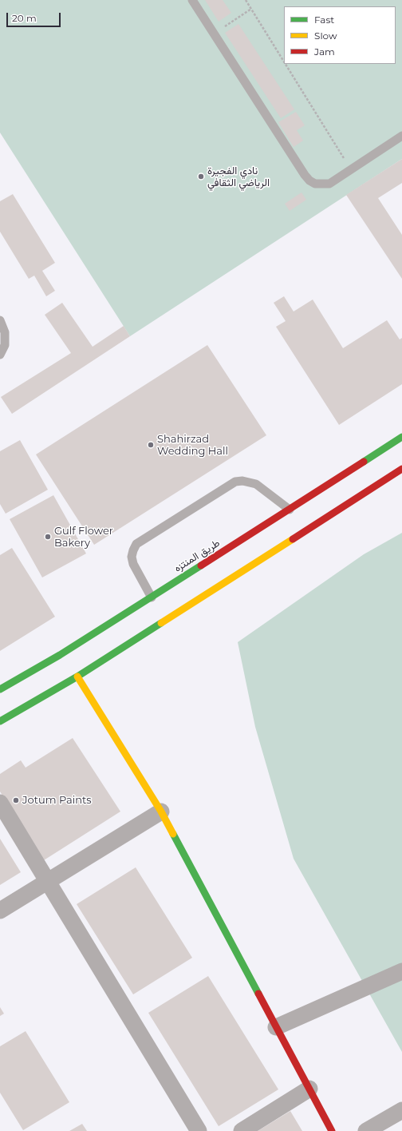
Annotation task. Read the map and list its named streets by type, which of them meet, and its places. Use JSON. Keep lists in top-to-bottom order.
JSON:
{
  "streets": {
    "street": ["طريق المنتزه"]
  },
  "places": [
    "نادي الفجيرة الرياضي الثقافي",
    "Shahirzad Wedding Hall",
    "Gulf Flower Bakery",
    "Jotum Paints"
  ],
  "legend": ["Fast", "Slow", "Jam"],
  "scale_bar": "20 m"
}
